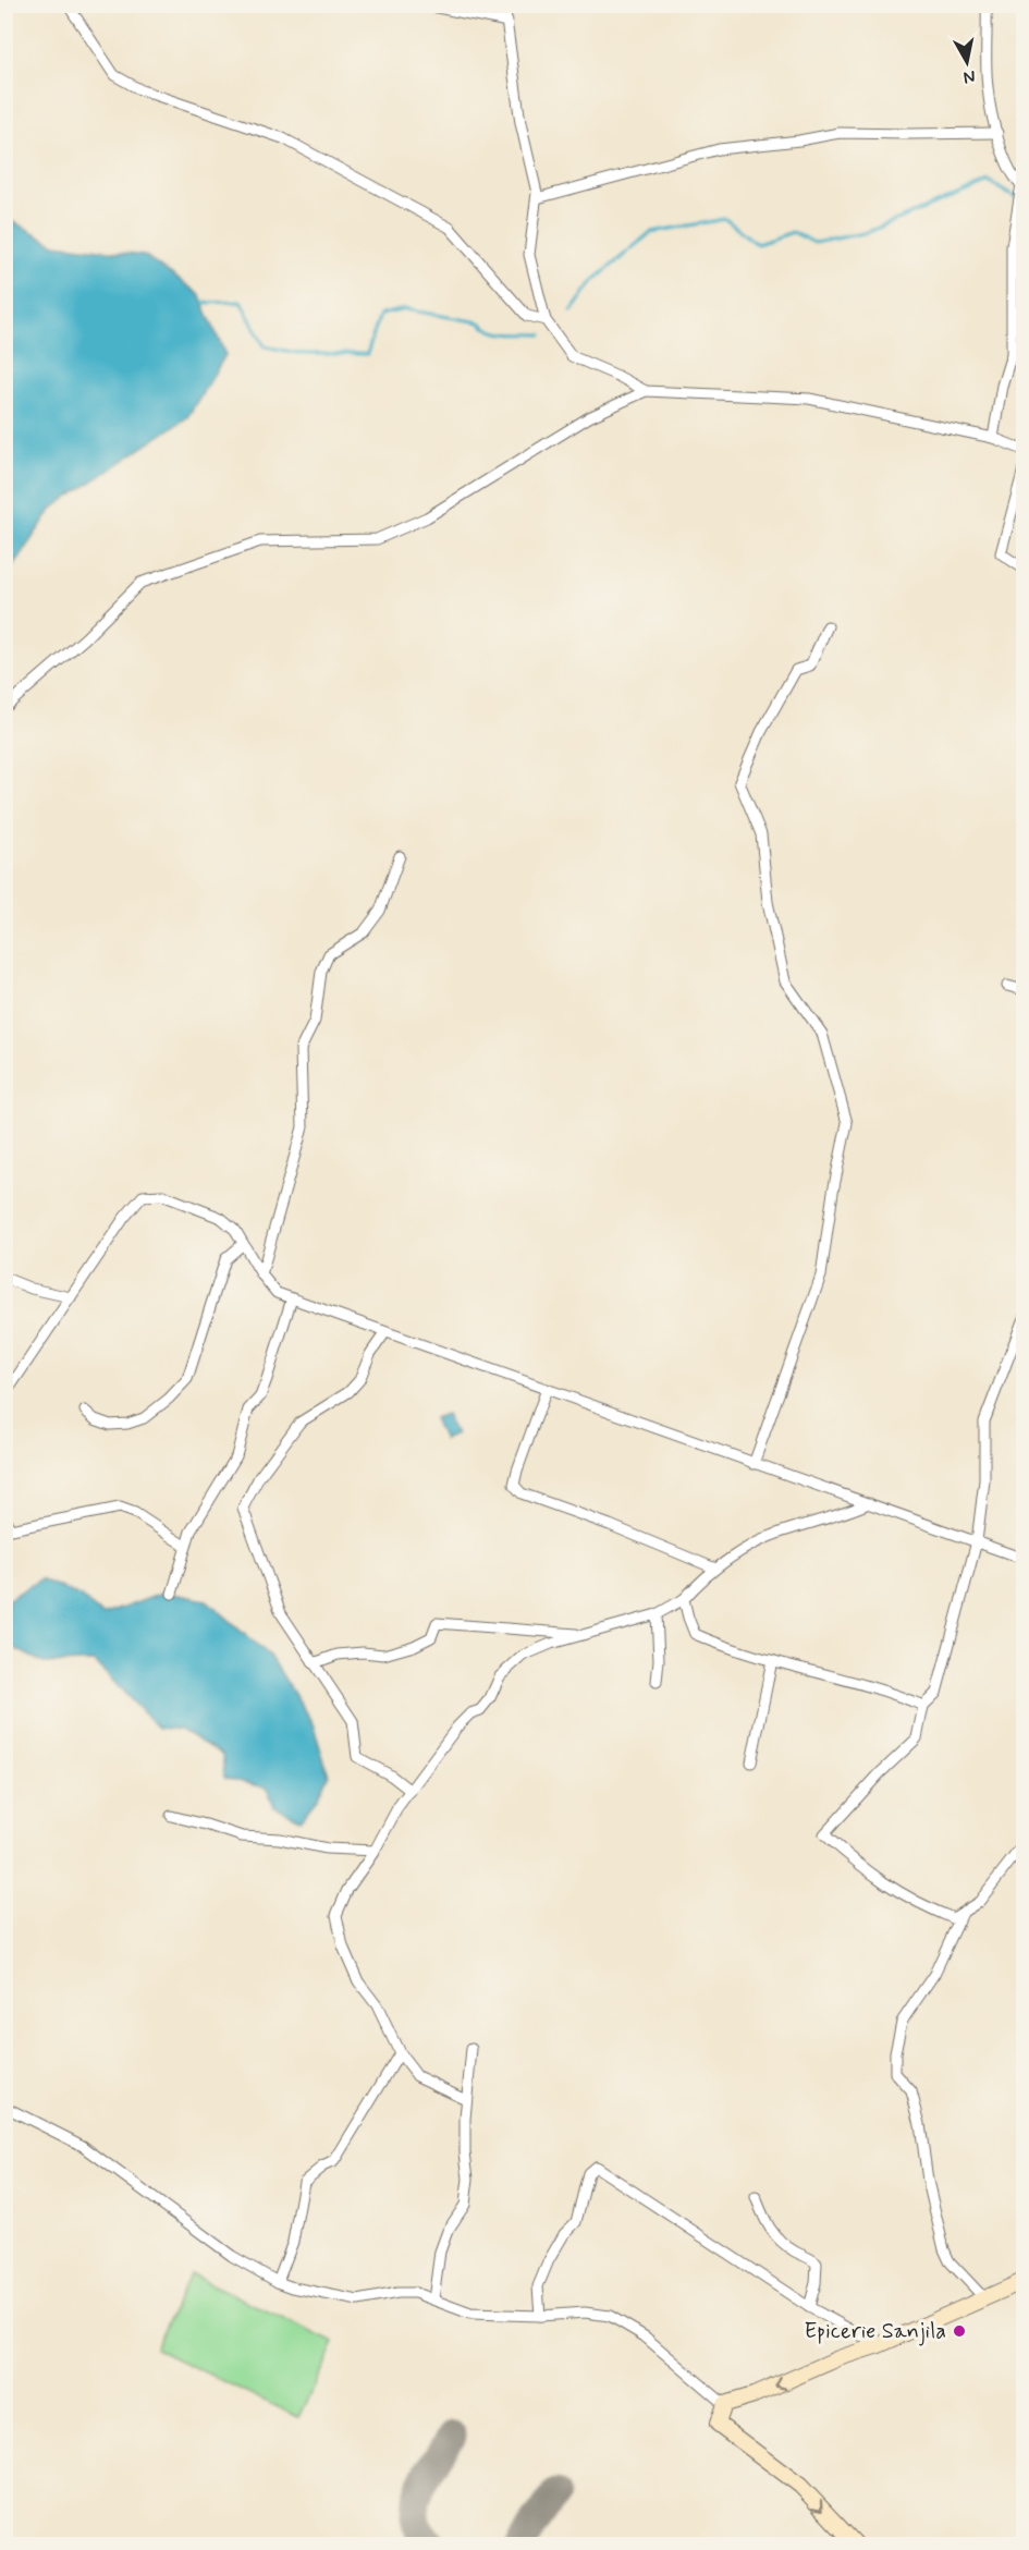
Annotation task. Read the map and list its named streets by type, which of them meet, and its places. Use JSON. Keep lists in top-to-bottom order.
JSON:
{
  "places": ["Epicerie Sanjila"],
  "north": "bottom"
}
